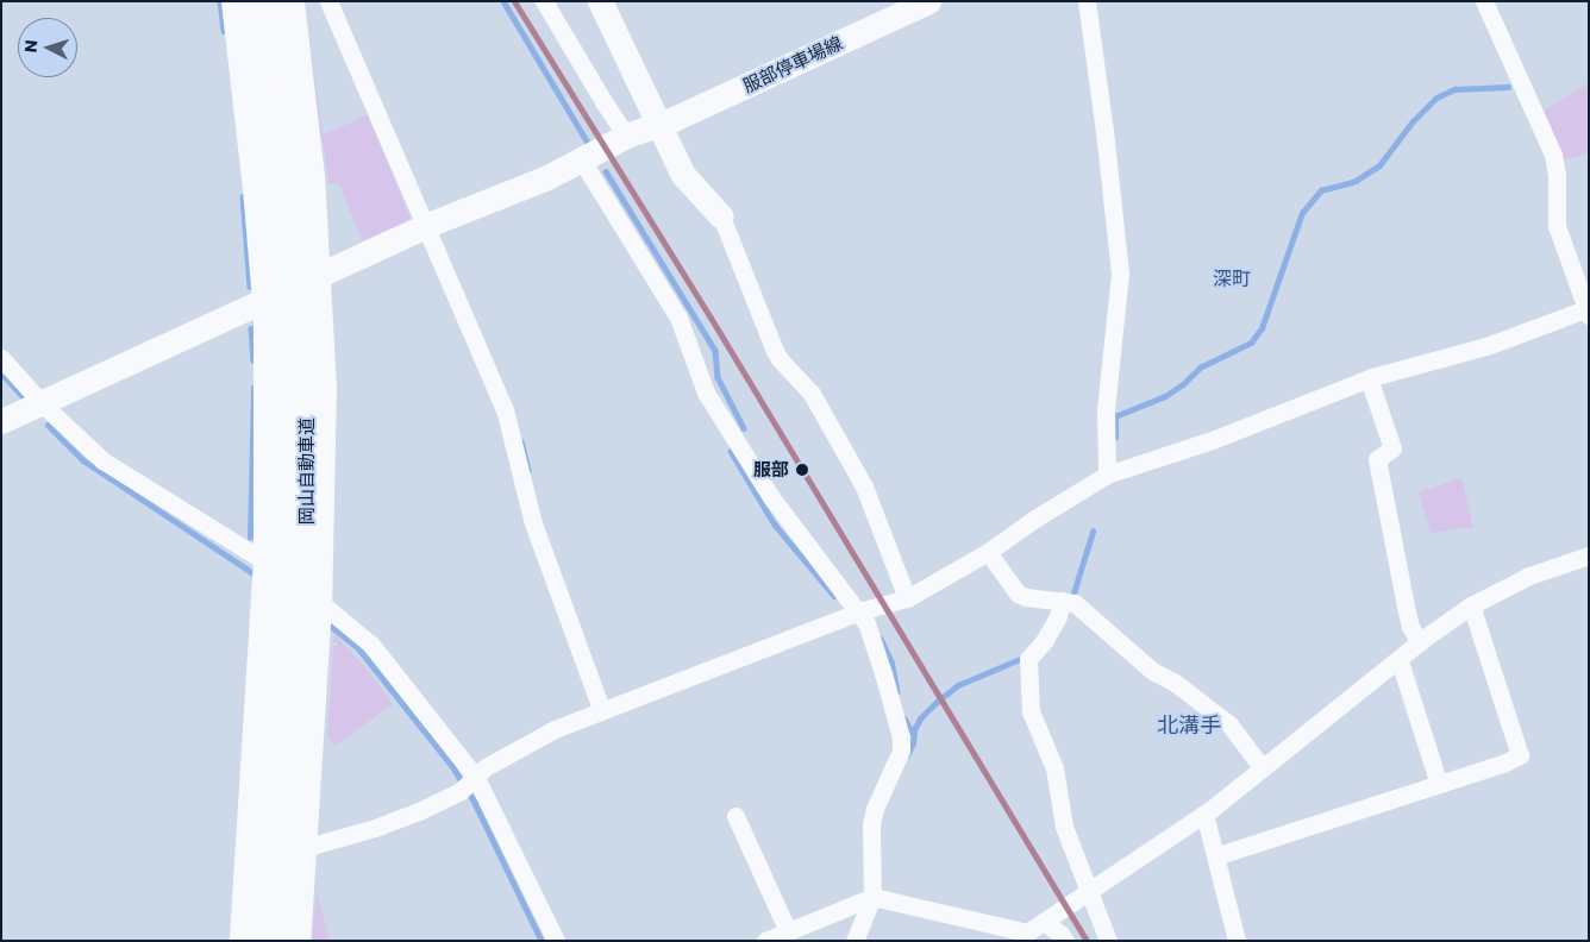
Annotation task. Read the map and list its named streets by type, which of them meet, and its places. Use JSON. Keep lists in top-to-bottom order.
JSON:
{
  "streets": {
    "highway": ["岡山自動車道"],
    "street": ["服部停車場線"]
  },
  "districts": ["深町", "北溝手"],
  "places": ["服部"],
  "north": "left"
}
